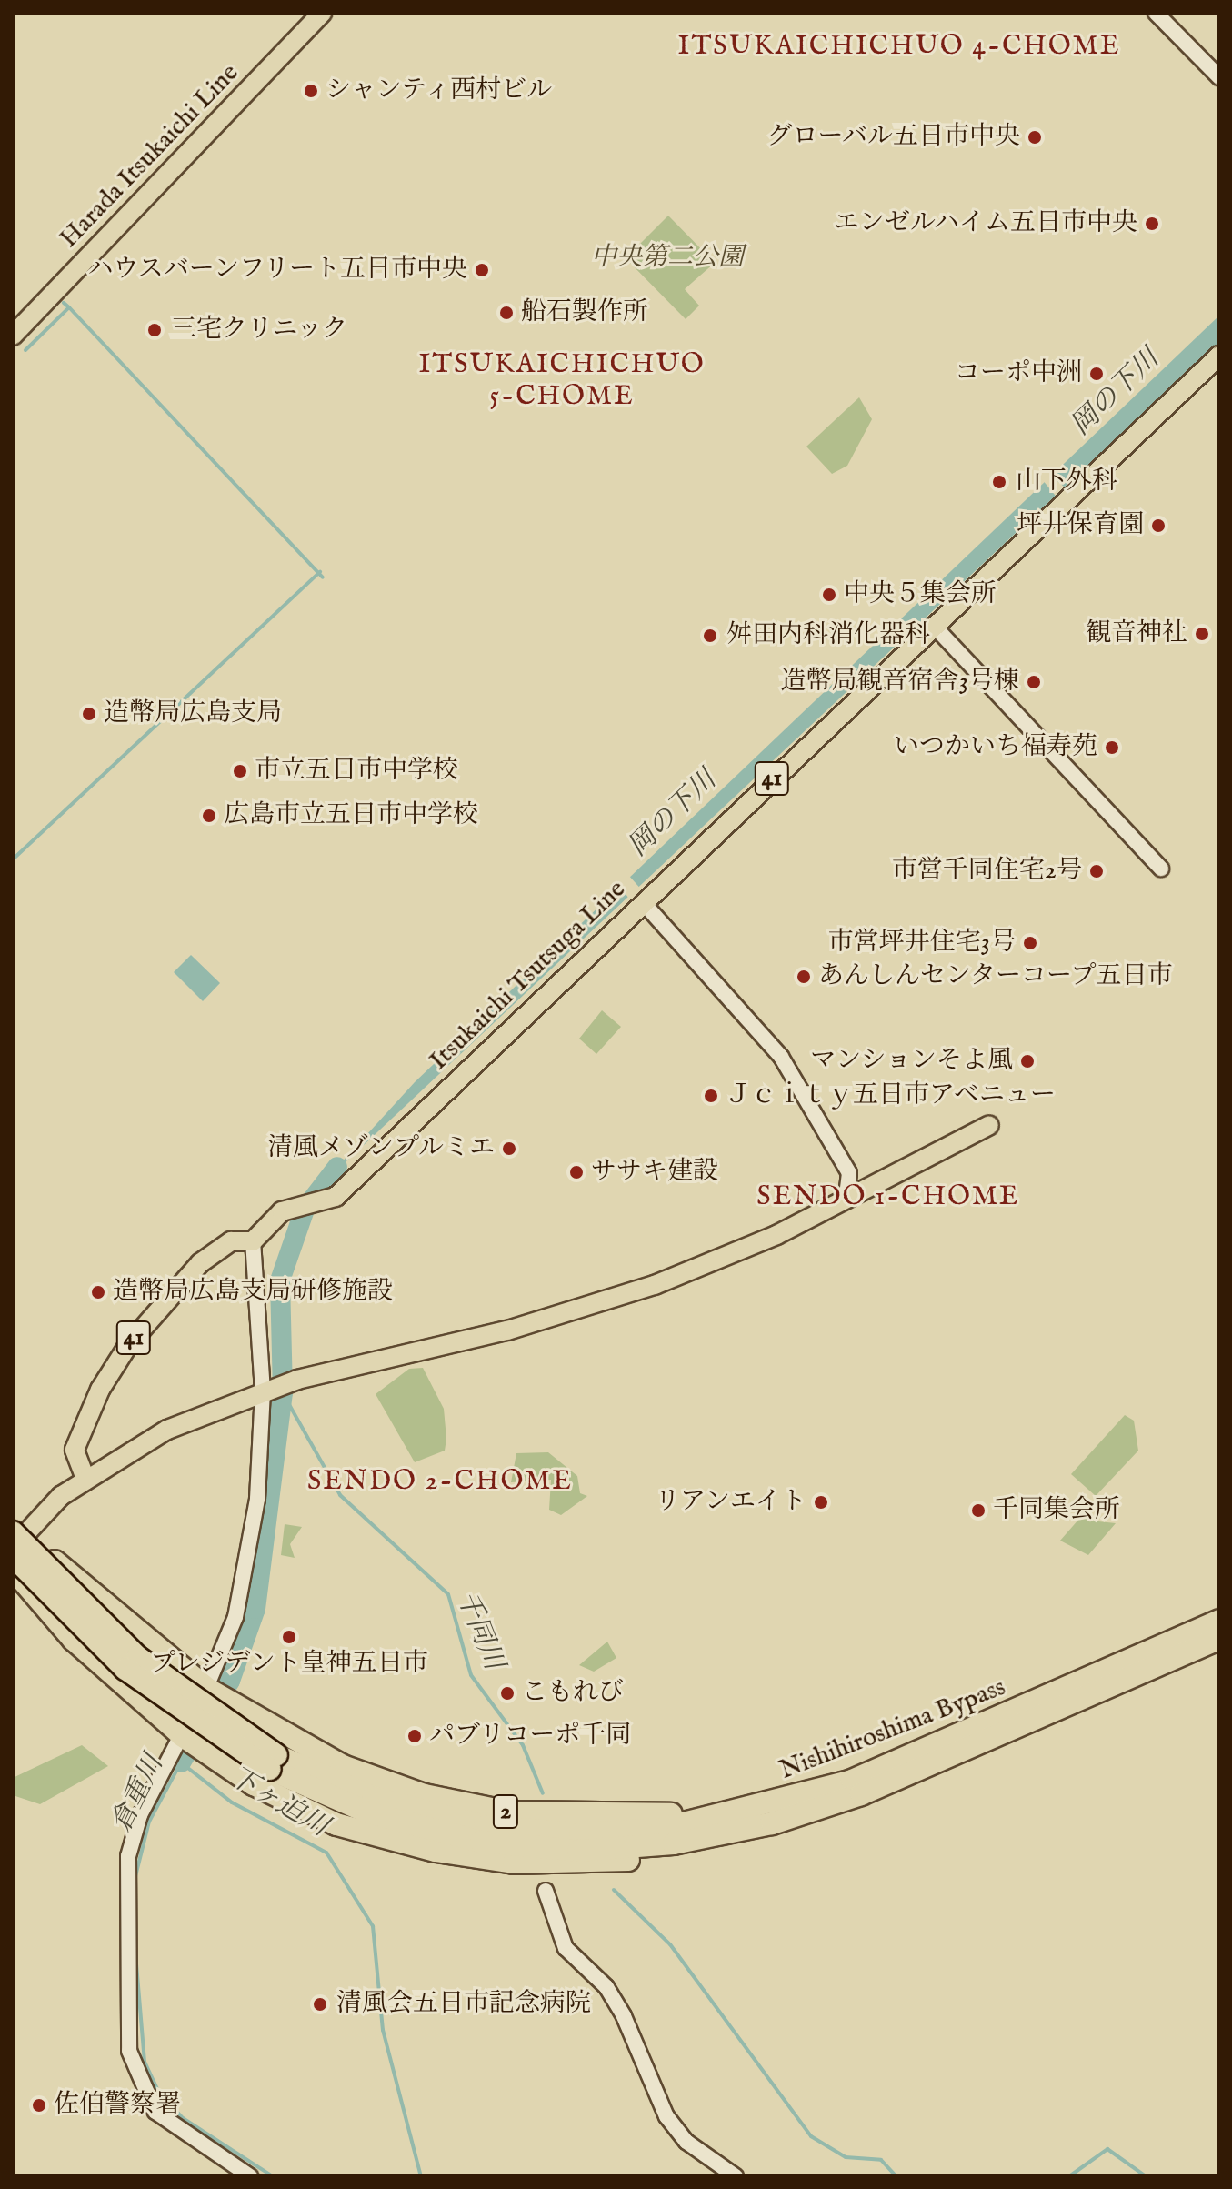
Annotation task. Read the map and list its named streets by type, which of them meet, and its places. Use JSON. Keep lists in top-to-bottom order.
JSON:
{
  "streets": {
    "highway": ["Nishihiroshima Bypass", "2"],
    "main road": ["Harada Itsukaichi Line", "41", "Itsukaichi Tsutsuga Line"]
  },
  "crossings": [
    ["Nishihiroshima Bypass", "2"]
  ],
  "districts": [
    "ITSUKAICHICHUO 4-CHOME",
    "ITSUKAICHICHUO 5-CHOME",
    "SENDO 1-CHOME",
    "SENDO 2-CHOME"
  ],
  "water": [
    "岡の下川",
    "千同川",
    "倉重川",
    "下ヶ迫川"
  ],
  "parks": ["中央第二公園"],
  "places": [
    "シャンティ西村ビル",
    "グローバル五日市中央",
    "エンゼルハイム五日市中央",
    "ハウスバーンフリート五日市中央",
    "船石製作所",
    "三宅クリニック",
    "コーポ中洲",
    "山下外科",
    "坪井保育園",
    "中央５集会所",
    "観音神社",
    "舛田内科消化器科",
    "造幣局観音宿舎3号棟",
    "造幣局広島支局",
    "いつかいち福寿苑",
    "市立五日市中学校",
    "広島市立五日市中学校",
    "市営千同住宅2号",
    "市営坪井住宅3号",
    "あんしんセンターコープ五日市",
    "マンションそよ風",
    "Ｊｃｉｔｙ五日市アベニュー",
    "清風メゾンプルミエ",
    "ササキ建設",
    "造幣局広島支局研修施設",
    "リアンエイト",
    "千同集会所",
    "プレジデント皇神五日市",
    "こもれび",
    "パブリコーポ千同",
    "清風会五日市記念病院",
    "佐伯警察署"
  ]
}
